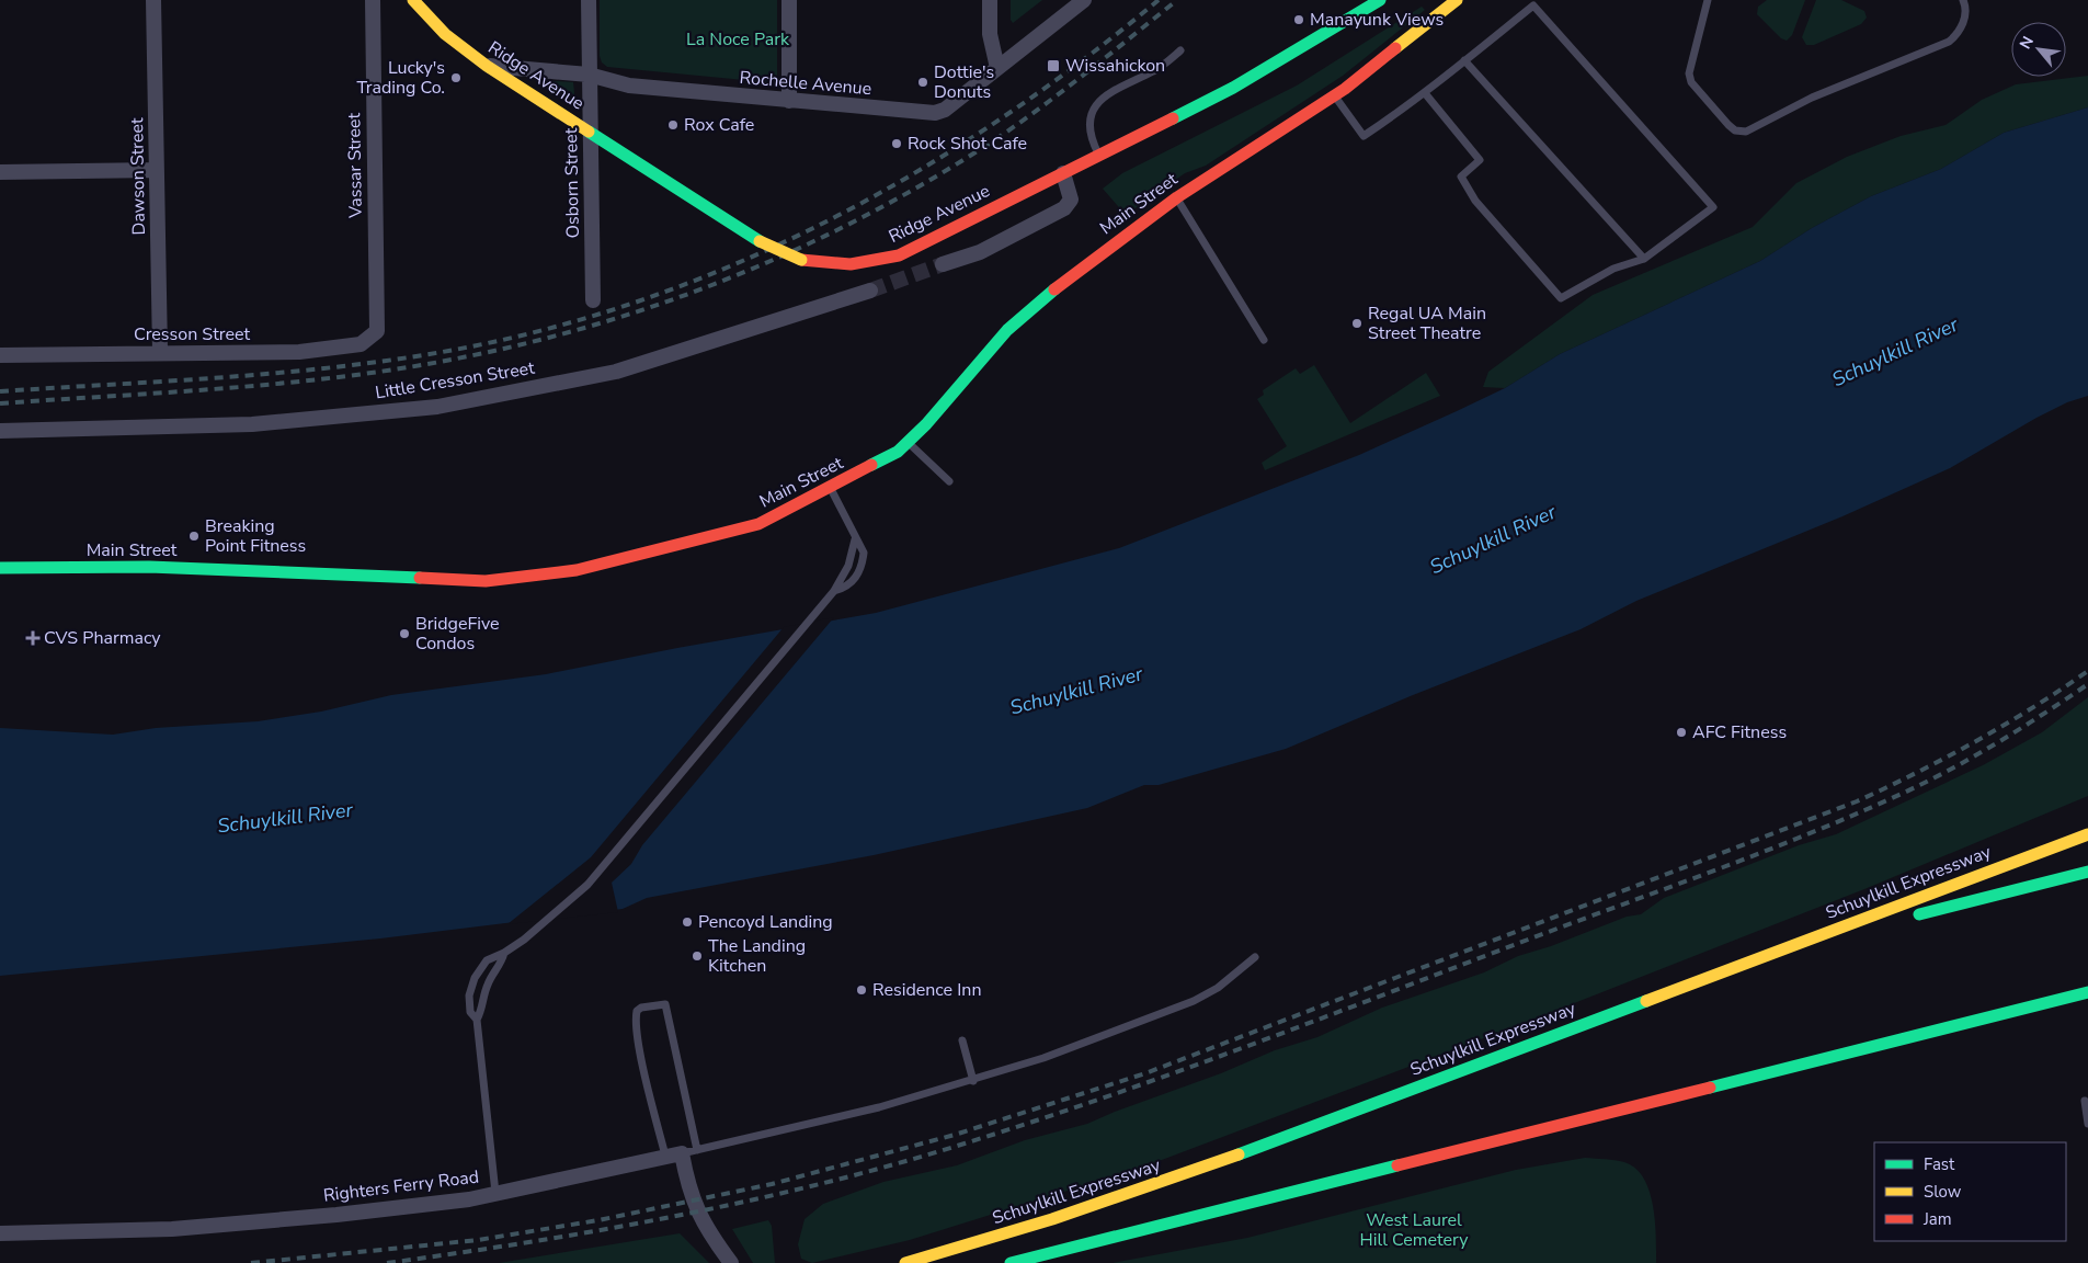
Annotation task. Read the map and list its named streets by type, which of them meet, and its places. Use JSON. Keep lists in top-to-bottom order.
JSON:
{
  "streets": {
    "main road": ["Ridge Avenue", "Main Street", "Schuylkill Expressway"],
    "street": [
      "Rochelle Avenue",
      "Vassar Street",
      "Dawson Street",
      "Osborn Street",
      "Cresson Street",
      "Little Cresson Street",
      "Righters Ferry Road"
    ]
  },
  "crossings": [
    ["Ridge Avenue", "Rochelle Avenue"],
    ["Ridge Avenue", "Osborn Street"],
    ["Rochelle Avenue", "Osborn Street"],
    ["Vassar Street", "Cresson Street"],
    ["Dawson Street", "Cresson Street"]
  ],
  "water": ["Schuylkill River"],
  "parks": ["La Noce Park", "West Laurel Hill Cemetery"],
  "places": {
    "other": [
      "Manayunk Views",
      "Lucky's Trading Co.",
      "Dottie's Donuts",
      "Rox Cafe",
      "Rock Shot Cafe",
      "Regal UA Main Street Theatre",
      "Breaking Point Fitness",
      "BridgeFive Condos",
      "AFC Fitness",
      "Pencoyd Landing",
      "The Landing Kitchen",
      "Residence Inn"
    ],
    "transit": ["Wissahickon"],
    "health": ["CVS Pharmacy"]
  },
  "legend": ["Fast", "Slow", "Jam"],
  "north": "top left"
}
